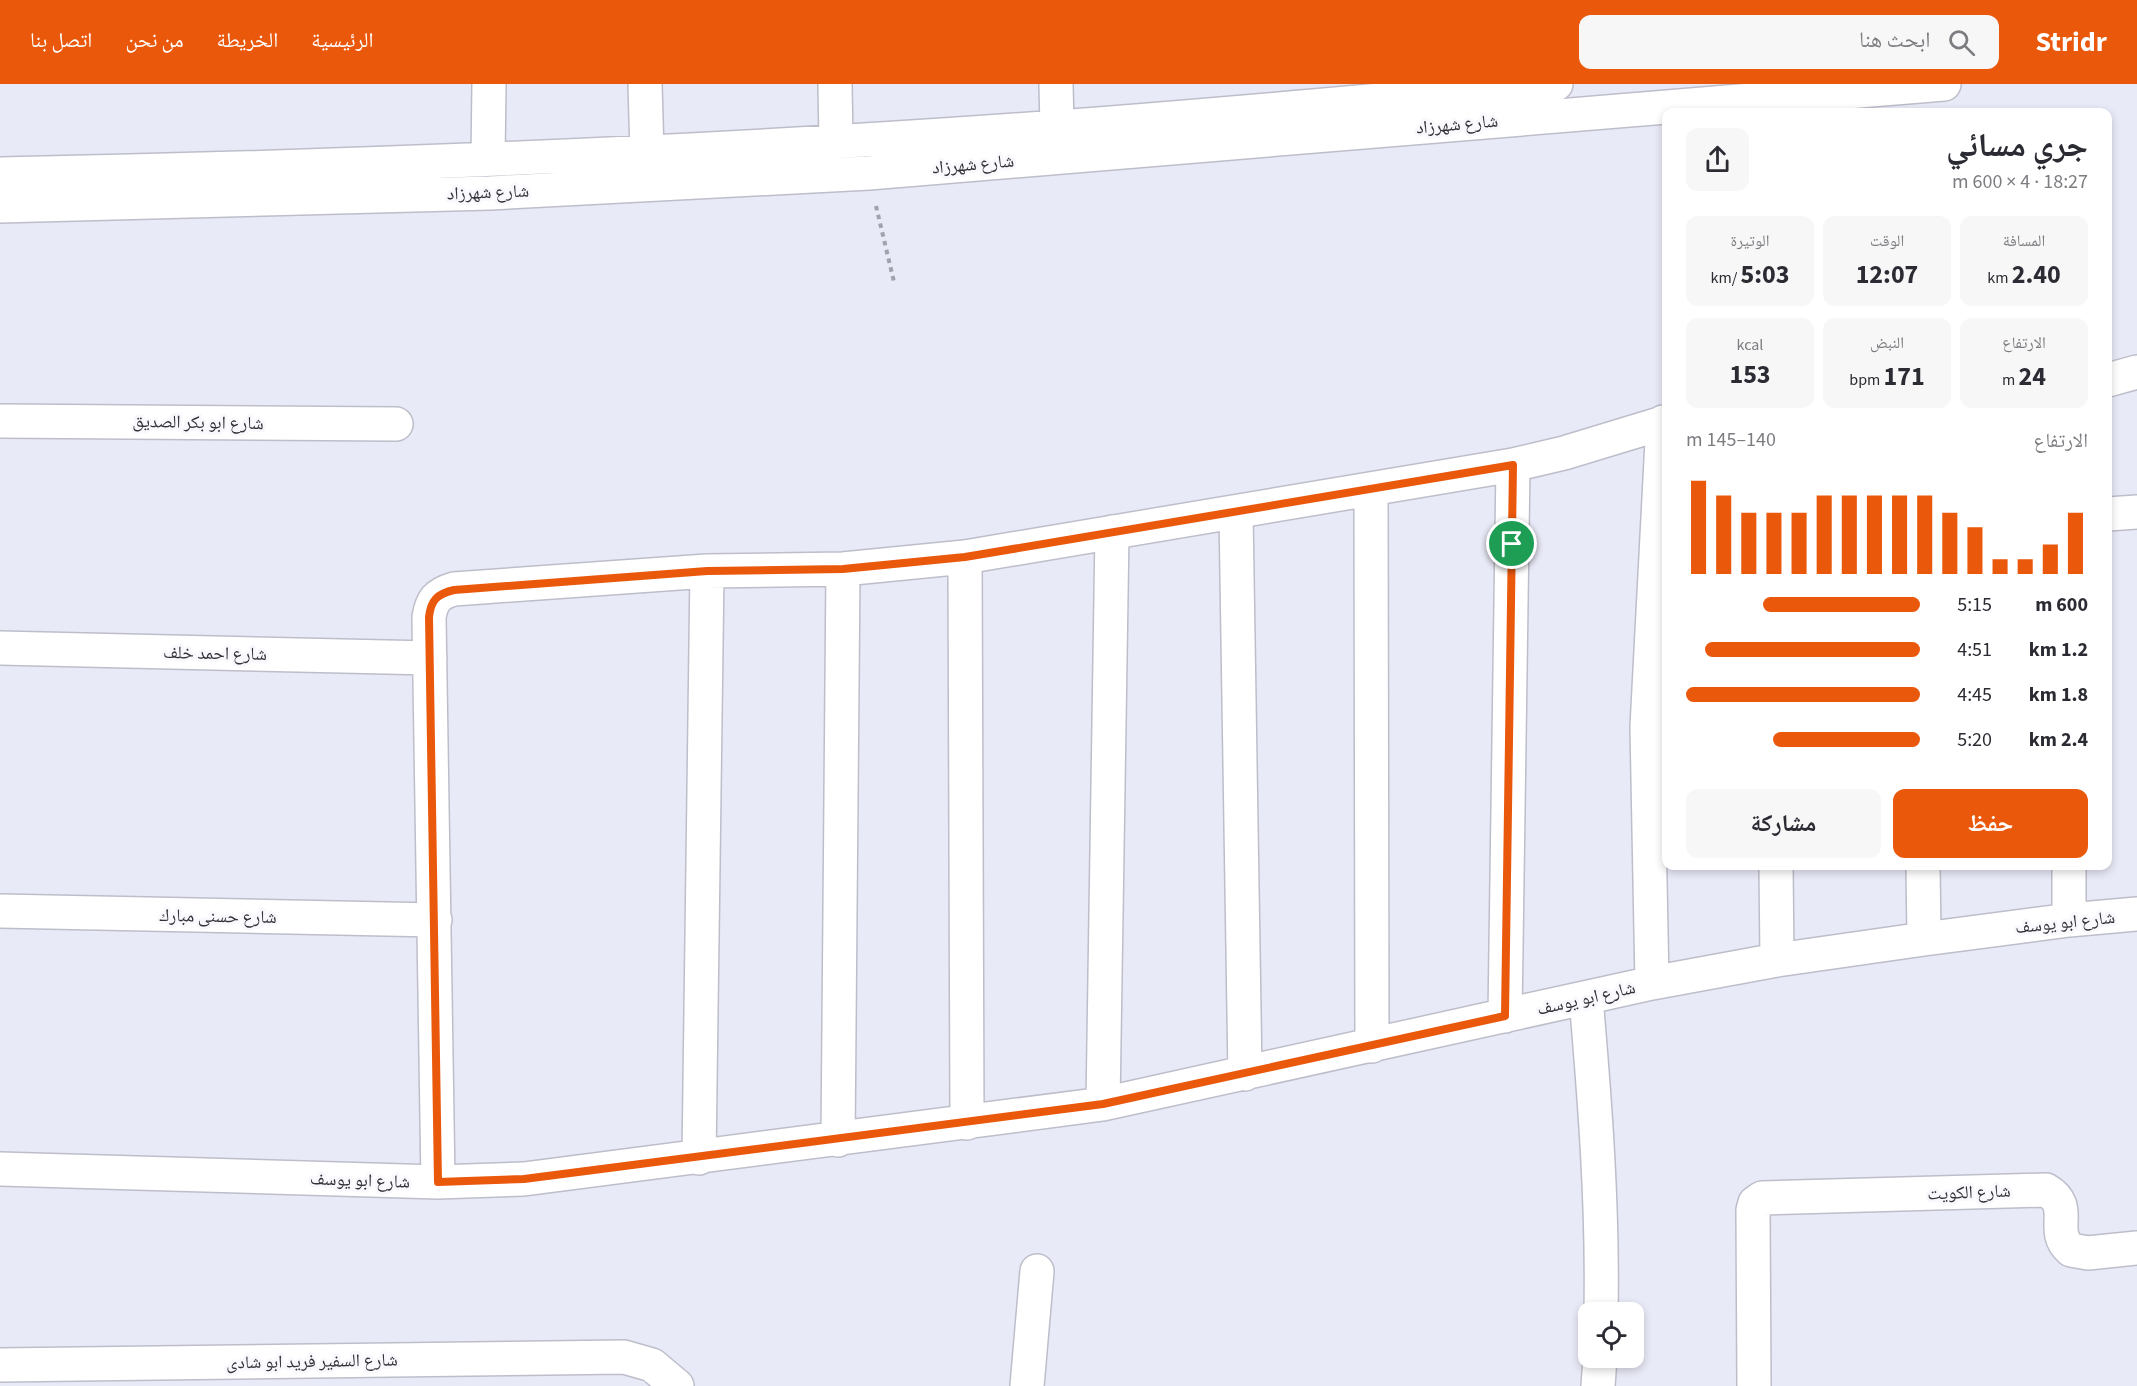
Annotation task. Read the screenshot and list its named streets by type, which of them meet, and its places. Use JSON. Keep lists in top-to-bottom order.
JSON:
{
  "streets": {
    "street": [
      "شارع شهرزاد",
      "شارع ابو بكر الصديق",
      "شارع احمد خلف",
      "شارع حسنى مبارك",
      "شارع ابو يوسف",
      "شارع الكويت",
      "شارع السفير فريد ابو شادى"
    ]
  },
  "page": {
    "header": "Stridr",
    "search": "ابحث هنا",
    "nav": [
      "الرئيسية",
      "الخريطة",
      "من نحن",
      "اتصل بنا"
    ],
    "heading": ["جري مسائي", "18:27 · 4 × 600 m"],
    "stats": [
      ["المسافة", "2.40 km"],
      ["الوقت", "12:07"],
      ["الوتيرة", "5:03 /km"],
      ["الارتفاع", "24 m"],
      ["النبض", "171 bpm"],
      ["kcal", "153"]
    ],
    "chart": ["الارتفاع", "140–145 m"],
    "list": [
      {
        "name": "600 m",
        "note": "5:15"
      },
      {
        "name": "1.2 km",
        "note": "4:51"
      },
      {
        "name": "1.8 km",
        "note": "4:45"
      },
      {
        "name": "2.4 km",
        "note": "5:20"
      }
    ],
    "buttons": ["حفظ", "مشاركة"]
  }
}
